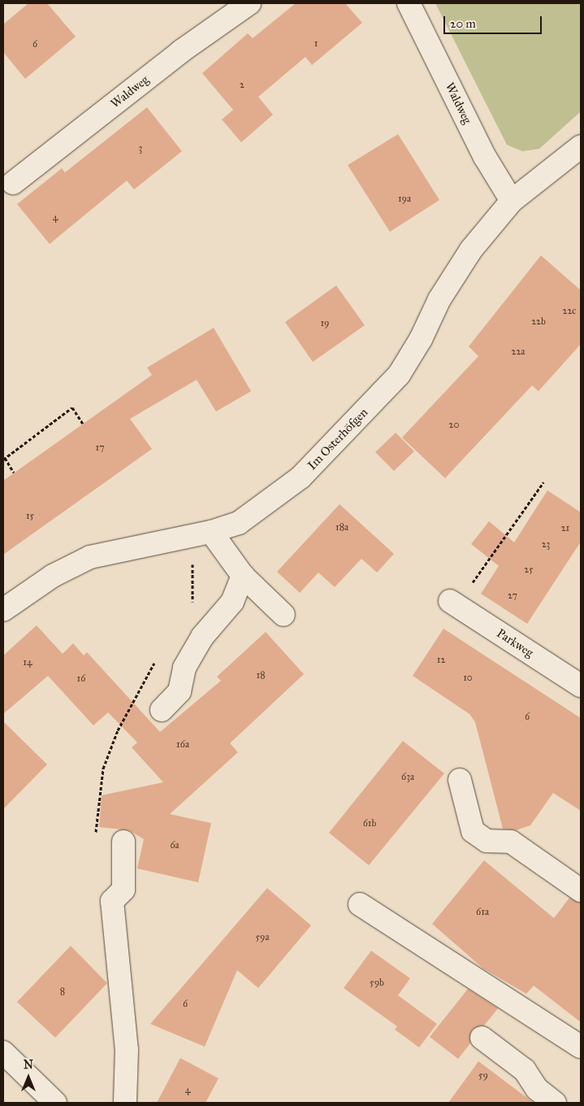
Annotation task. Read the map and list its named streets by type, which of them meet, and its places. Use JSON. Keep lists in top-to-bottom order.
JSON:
{
  "streets": {
    "street": ["Waldweg", "Im Osterhöfgen", "Parkweg"]
  },
  "crossings": [
    ["Waldweg", "Im Osterhöfgen"]
  ],
  "house_numbers": [
    "1",
    "6",
    "2",
    "3",
    "19a",
    "4",
    "22c",
    "22b",
    "19",
    "22a",
    "20",
    "17",
    "15",
    "18a",
    "21",
    "23",
    "25",
    "27",
    "12",
    "14",
    "18",
    "10",
    "16",
    "6",
    "16a",
    "63a",
    "61b",
    "6a",
    "61a",
    "59a",
    "59b",
    "8",
    "6",
    "59",
    "4"
  ],
  "scale_bar": "20 m",
  "north": "top"
}
